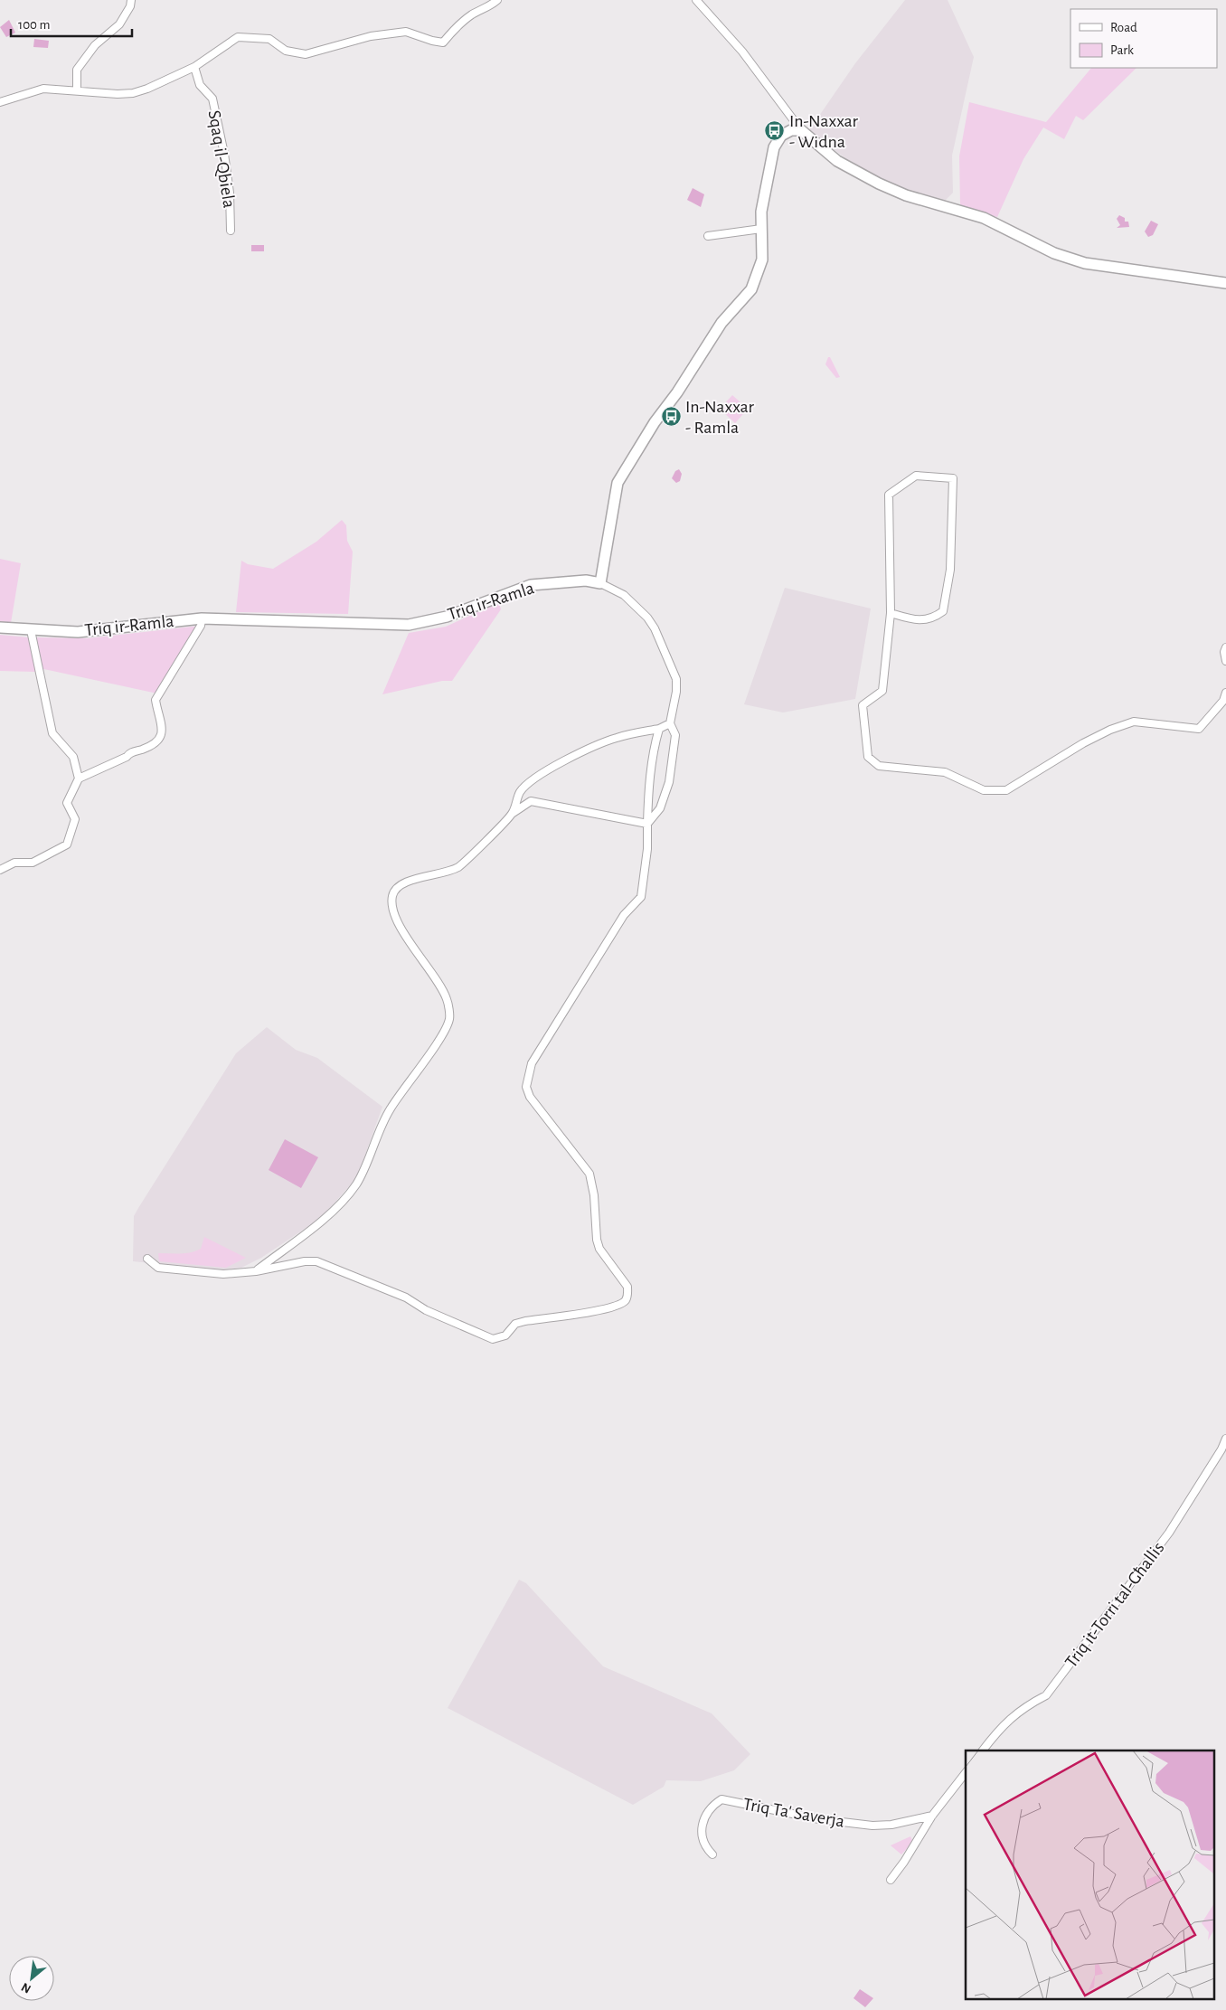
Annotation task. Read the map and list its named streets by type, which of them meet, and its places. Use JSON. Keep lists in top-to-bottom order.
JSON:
{
  "streets": {
    "main road": ["Triq ir-Ramla"],
    "street": ["Sqaq il-Qbiela", "Triq it-Torri tal-Għallis", "Triq Ta' Saverja"]
  },
  "places": {
    "bus stop": ["In-Naxxar - Widna", "In-Naxxar - Ramla"]
  },
  "legend": ["Road", "Park"],
  "scale_bar": "100 m",
  "north": "bottom left"
}
